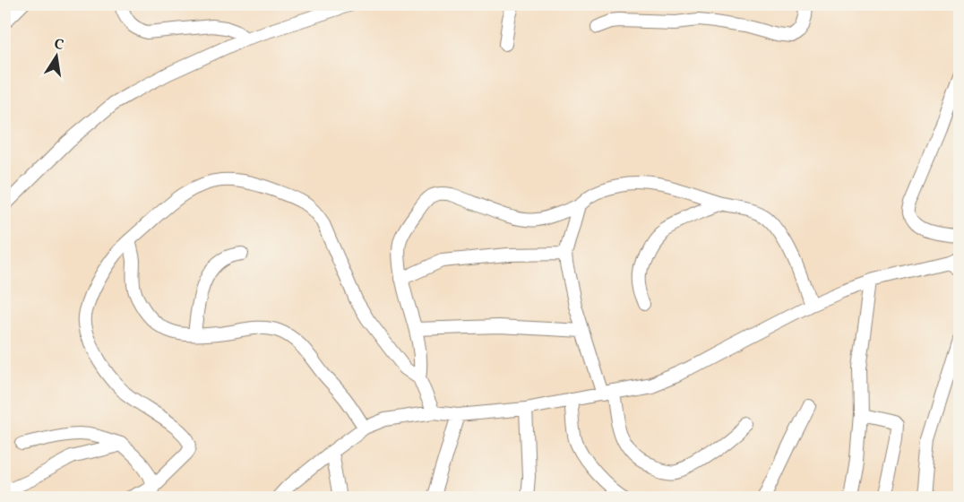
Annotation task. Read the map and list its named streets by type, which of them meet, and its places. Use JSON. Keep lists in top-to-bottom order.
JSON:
{
  "north": "top"
}
